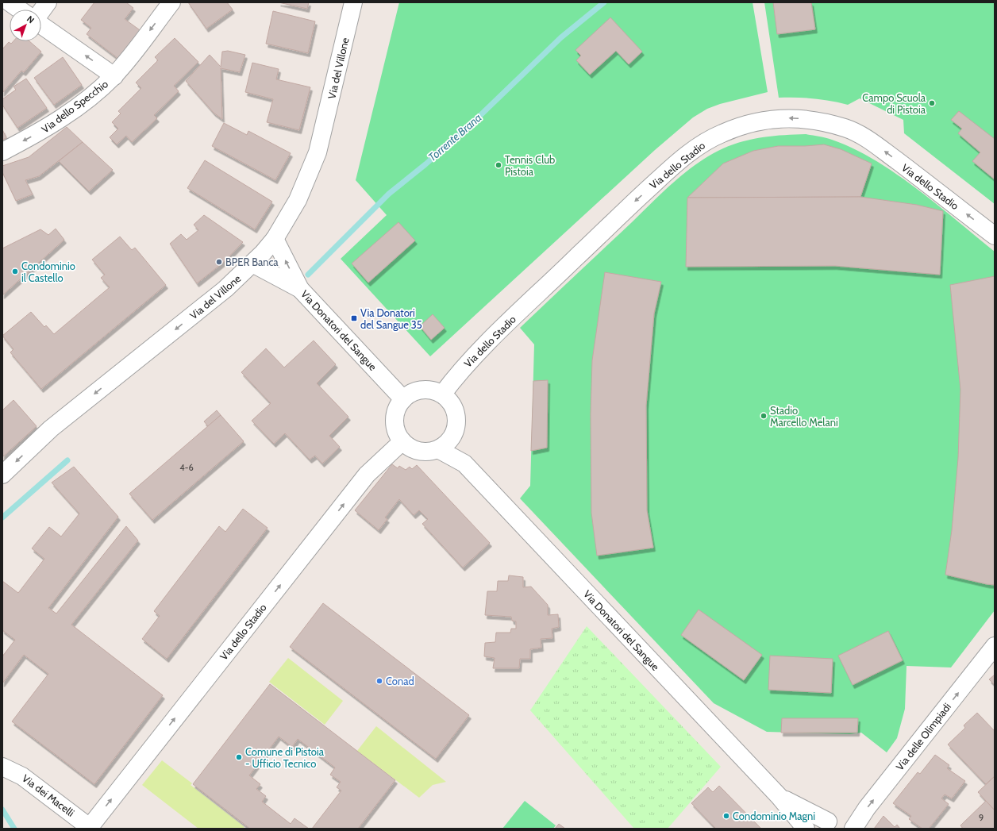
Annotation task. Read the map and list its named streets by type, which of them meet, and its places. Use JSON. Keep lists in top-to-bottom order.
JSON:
{
  "streets": {
    "street": [
      "Via del Villone",
      "Via dello Specchio",
      "Via dello Stadio",
      "Via Donatori del Sangue",
      "Via delle Olimpiadi",
      "Via dei Macelli"
    ]
  },
  "crossings": [
    ["Via del Villone", "Via Donatori del Sangue"],
    ["Via dello Stadio", "Via Donatori del Sangue"],
    ["Via dello Stadio", "Via dei Macelli"]
  ],
  "one_way": ["Via del Villone", "Via dello Specchio", "Via delle Olimpiadi"],
  "water": ["Torrente Brana"],
  "places": {
    "other": [
      "Campo Scuola di Pistoia",
      "Tennis Club Pistoia",
      "BPER Banca",
      "Condominio il Castello",
      "Stadio Marcello Melani",
      "Conad",
      "Comune di Pistoia - Ufficio Tecnico",
      "Condominio Magni"
    ],
    "transit": ["Via Donatori del Sangue 35"]
  },
  "house_numbers": ["4-6", "9"],
  "north": "top right"
}
